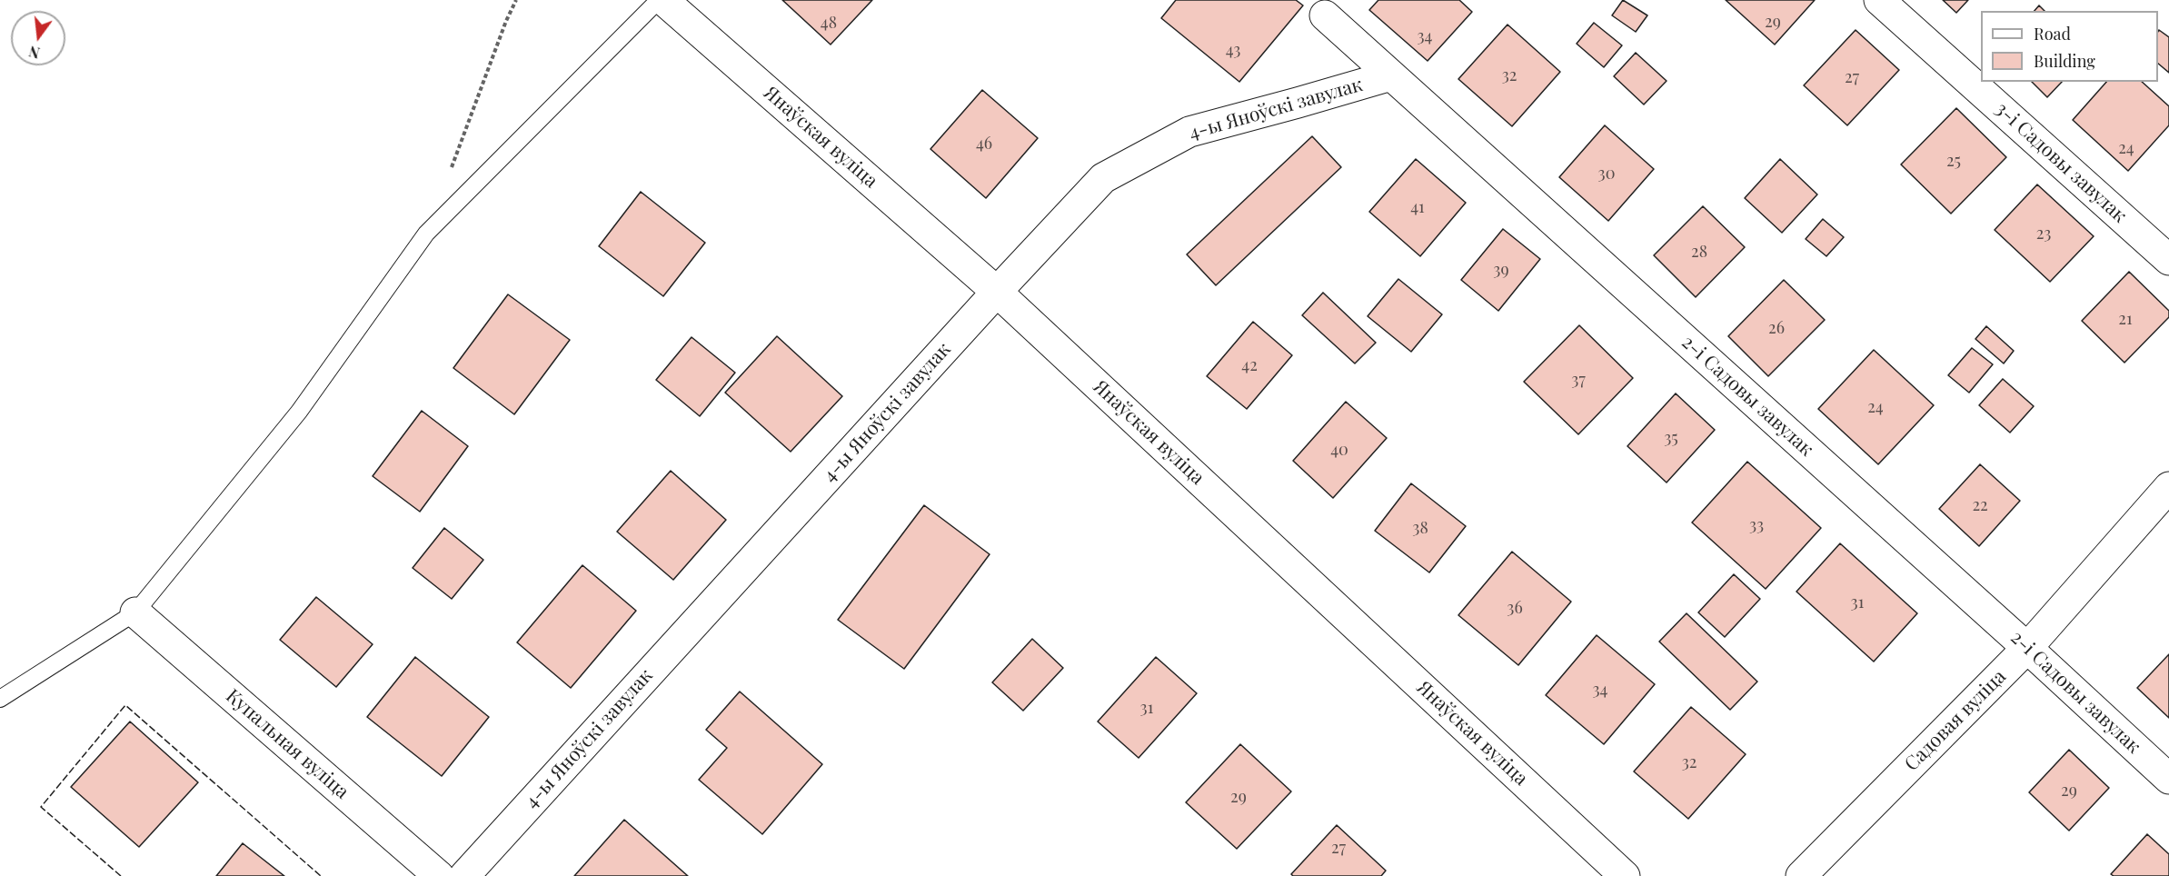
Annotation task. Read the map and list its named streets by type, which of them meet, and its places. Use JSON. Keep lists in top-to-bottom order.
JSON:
{
  "streets": {
    "street": [
      "4-ы Яноўскі завулак",
      "Янаўская вуліца",
      "3-і Садовы завулак",
      "2-і Садовы завулак",
      "Садовая вуліца",
      "Купальная вуліца"
    ]
  },
  "crossings": [
    ["4-ы Яноўскі завулак", "Янаўская вуліца"],
    ["4-ы Яноўскі завулак", "2-і Садовы завулак"],
    ["2-і Садовы завулак", "Садовая вуліца"]
  ],
  "house_numbers": [
    "29",
    "48",
    "34",
    "43",
    "32",
    "27",
    "46",
    "24",
    "25",
    "30",
    "41",
    "23",
    "28",
    "39",
    "21",
    "26",
    "42",
    "37",
    "24",
    "35",
    "40",
    "22",
    "33",
    "38",
    "31",
    "36",
    "34",
    "31",
    "32",
    "29",
    "29",
    "27"
  ],
  "legend": ["Road", "Building"],
  "north": "bottom"
}
